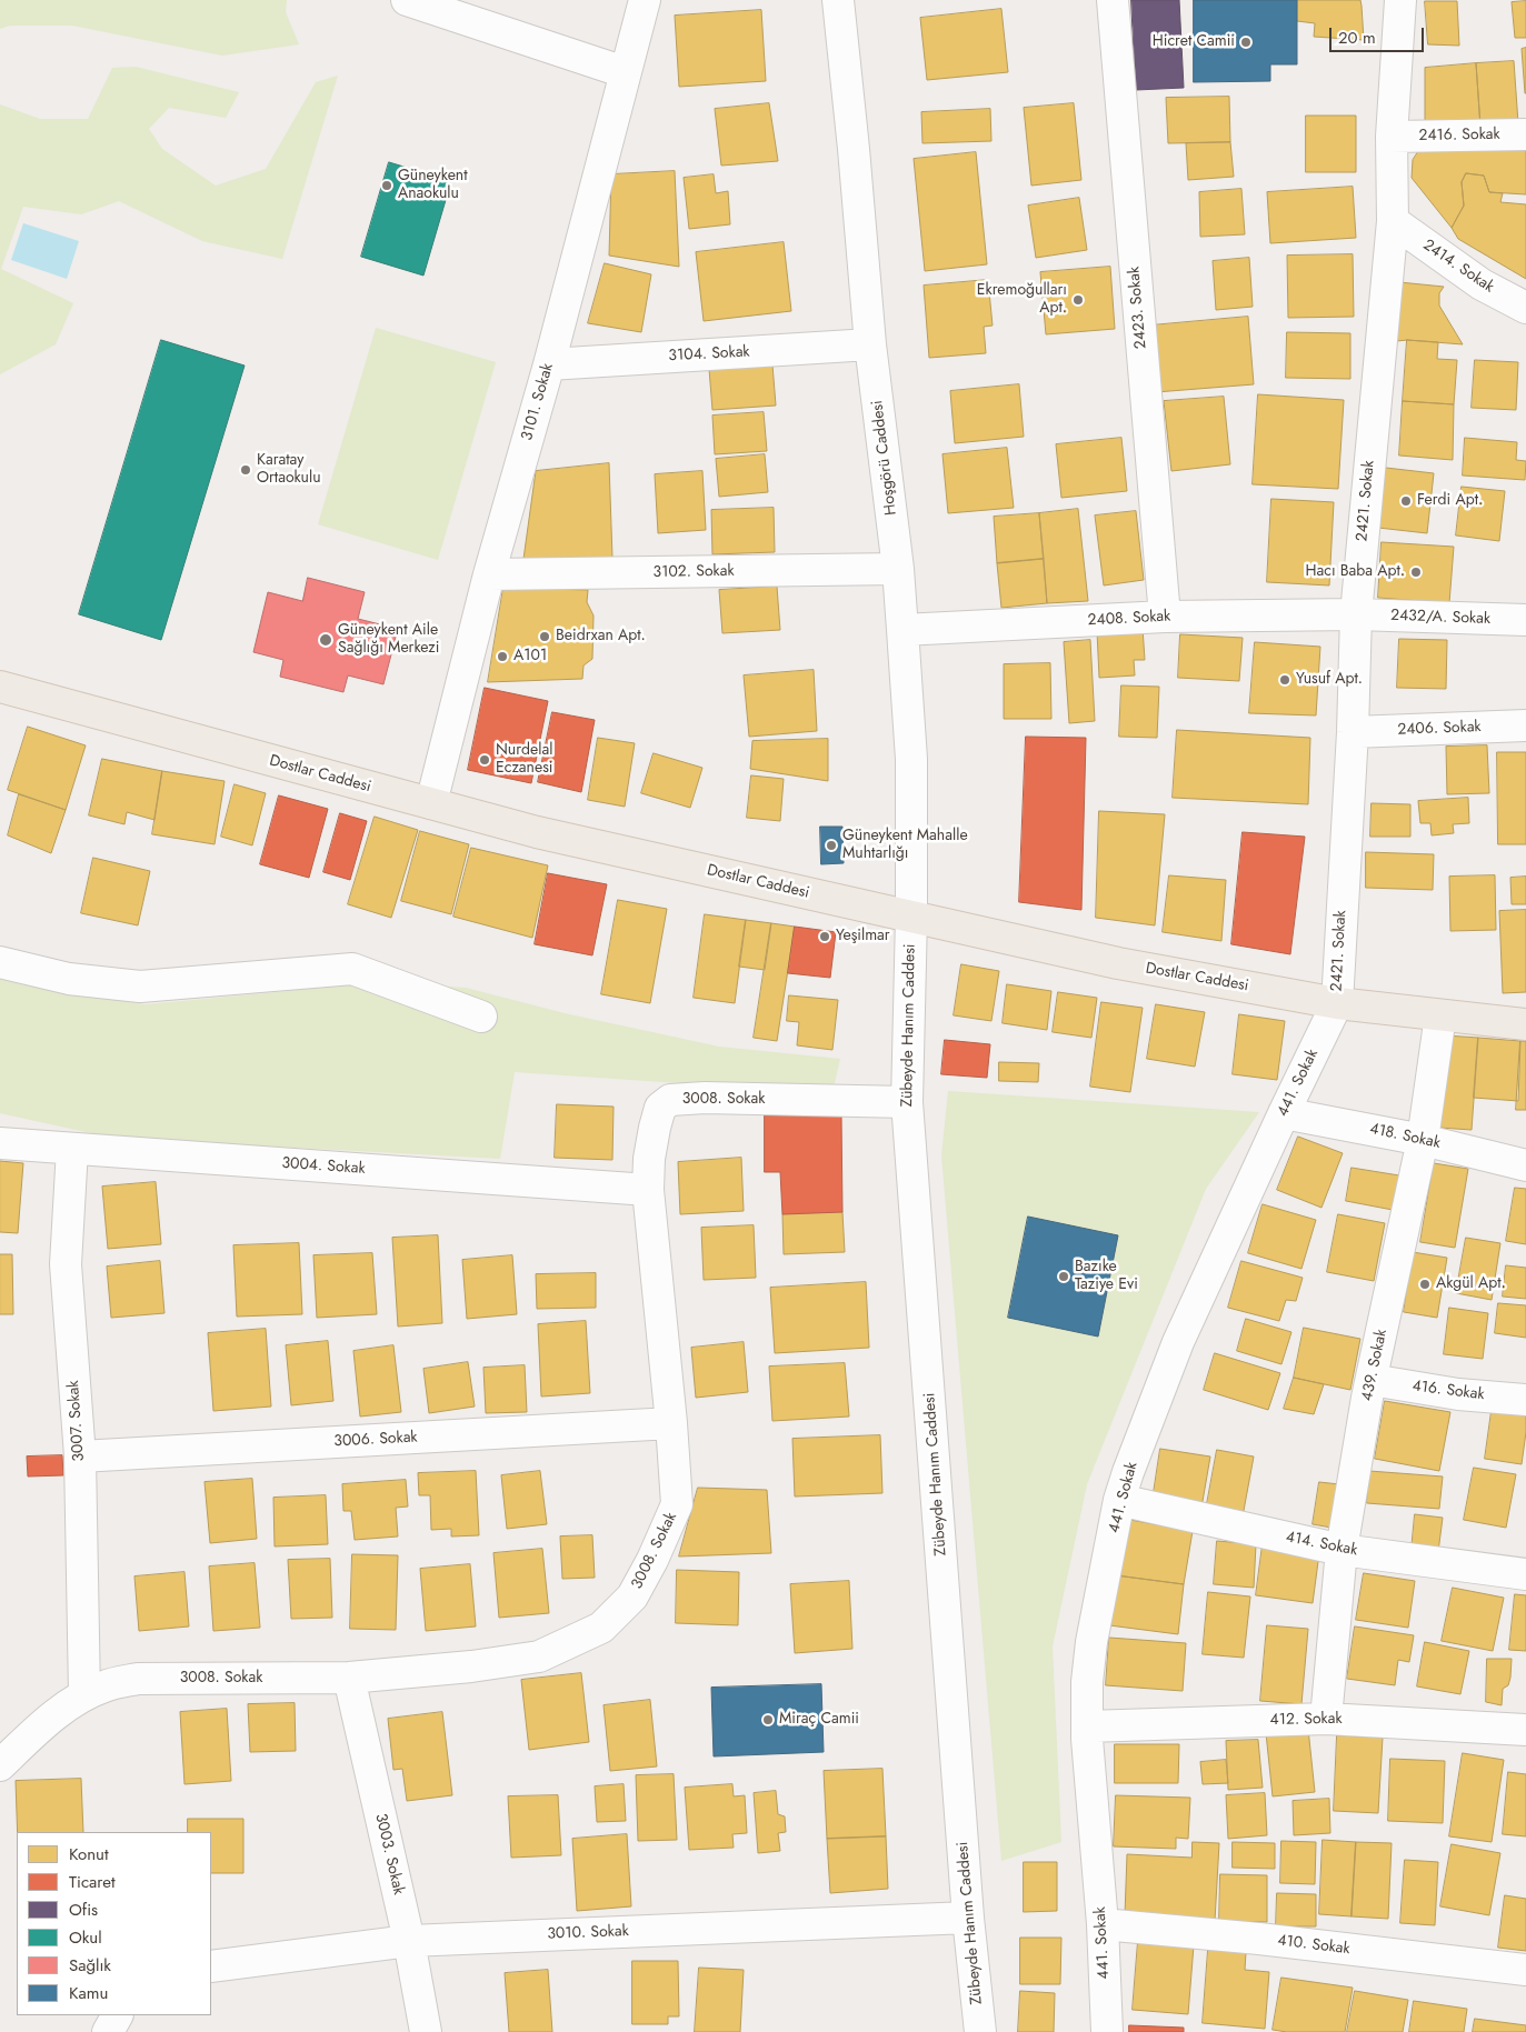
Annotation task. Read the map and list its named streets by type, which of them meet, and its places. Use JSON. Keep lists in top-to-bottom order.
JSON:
{
  "streets": {
    "main road": ["Dostlar Caddesi"],
    "street": [
      "2416. Sokak",
      "2414. Sokak",
      "2423. Sokak",
      "3104. Sokak",
      "3101. Sokak",
      "Hoşgörü Caddesi",
      "2421. Sokak",
      "3102. Sokak",
      "2432/A. Sokak",
      "2408. Sokak",
      "2406. Sokak",
      "Zübeyde Hanım Caddesi",
      "441. Sokak",
      "3008. Sokak",
      "418. Sokak",
      "3004. Sokak",
      "439. Sokak",
      "416. Sokak",
      "3007. Sokak",
      "3006. Sokak",
      "414. Sokak",
      "412. Sokak",
      "3003. Sokak",
      "3010. Sokak",
      "410. Sokak"
    ]
  },
  "crossings": [
    ["2416. Sokak", "2421. Sokak"],
    ["2414. Sokak", "2421. Sokak"],
    ["2423. Sokak", "2408. Sokak"],
    ["3104. Sokak", "3101. Sokak"],
    ["3104. Sokak", "Hoşgörü Caddesi"],
    ["3101. Sokak", "3102. Sokak"],
    ["3101. Sokak", "Dostlar Caddesi"],
    ["Hoşgörü Caddesi", "3102. Sokak"],
    ["Hoşgörü Caddesi", "2408. Sokak"],
    ["Hoşgörü Caddesi", "Dostlar Caddesi"],
    ["Hoşgörü Caddesi", "Zübeyde Hanım Caddesi"],
    ["2421. Sokak", "2432/A. Sokak"],
    ["2421. Sokak", "2408. Sokak"],
    ["2421. Sokak", "2406. Sokak"],
    ["2421. Sokak", "Dostlar Caddesi"],
    ["2421. Sokak", "441. Sokak"],
    ["2432/A. Sokak", "2408. Sokak"],
    ["Dostlar Caddesi", "Zübeyde Hanım Caddesi"],
    ["Dostlar Caddesi", "441. Sokak"],
    ["Dostlar Caddesi", "439. Sokak"],
    ["Zübeyde Hanım Caddesi", "3008. Sokak"],
    ["Zübeyde Hanım Caddesi", "3010. Sokak"],
    ["441. Sokak", "418. Sokak"],
    ["441. Sokak", "414. Sokak"],
    ["441. Sokak", "412. Sokak"],
    ["441. Sokak", "410. Sokak"],
    ["3008. Sokak", "3004. Sokak"],
    ["3008. Sokak", "3007. Sokak"],
    ["3008. Sokak", "3006. Sokak"],
    ["3008. Sokak", "3003. Sokak"],
    ["418. Sokak", "439. Sokak"],
    ["3004. Sokak", "3007. Sokak"],
    ["439. Sokak", "416. Sokak"],
    ["439. Sokak", "414. Sokak"],
    ["439. Sokak", "412. Sokak"],
    ["3007. Sokak", "3006. Sokak"],
    ["3003. Sokak", "3010. Sokak"]
  ],
  "places": [
    "Hicret Camii",
    "Güneykent Anaokulu",
    "Ekremoğulları Apt.",
    "Karatay Ortaokulu",
    "Ferdi Apt.",
    "Hacı Baba Apt.",
    "Beidrxan Apt.",
    "Güneykent Aile Sağlığı Merkezi",
    "A101",
    "Yusuf Apt.",
    "Nurdelal Eczanesi",
    "Güneykent Mahalle Muhtarlığı",
    "Yeşilmar",
    "Bazıke Taziye Evi",
    "Akgül Apt.",
    "Miraç Camii"
  ],
  "legend": [
    "Konut",
    "Ticaret",
    "Ofis",
    "Okul",
    "Sağlık",
    "Kamu"
  ],
  "scale_bar": "20 m"
}
